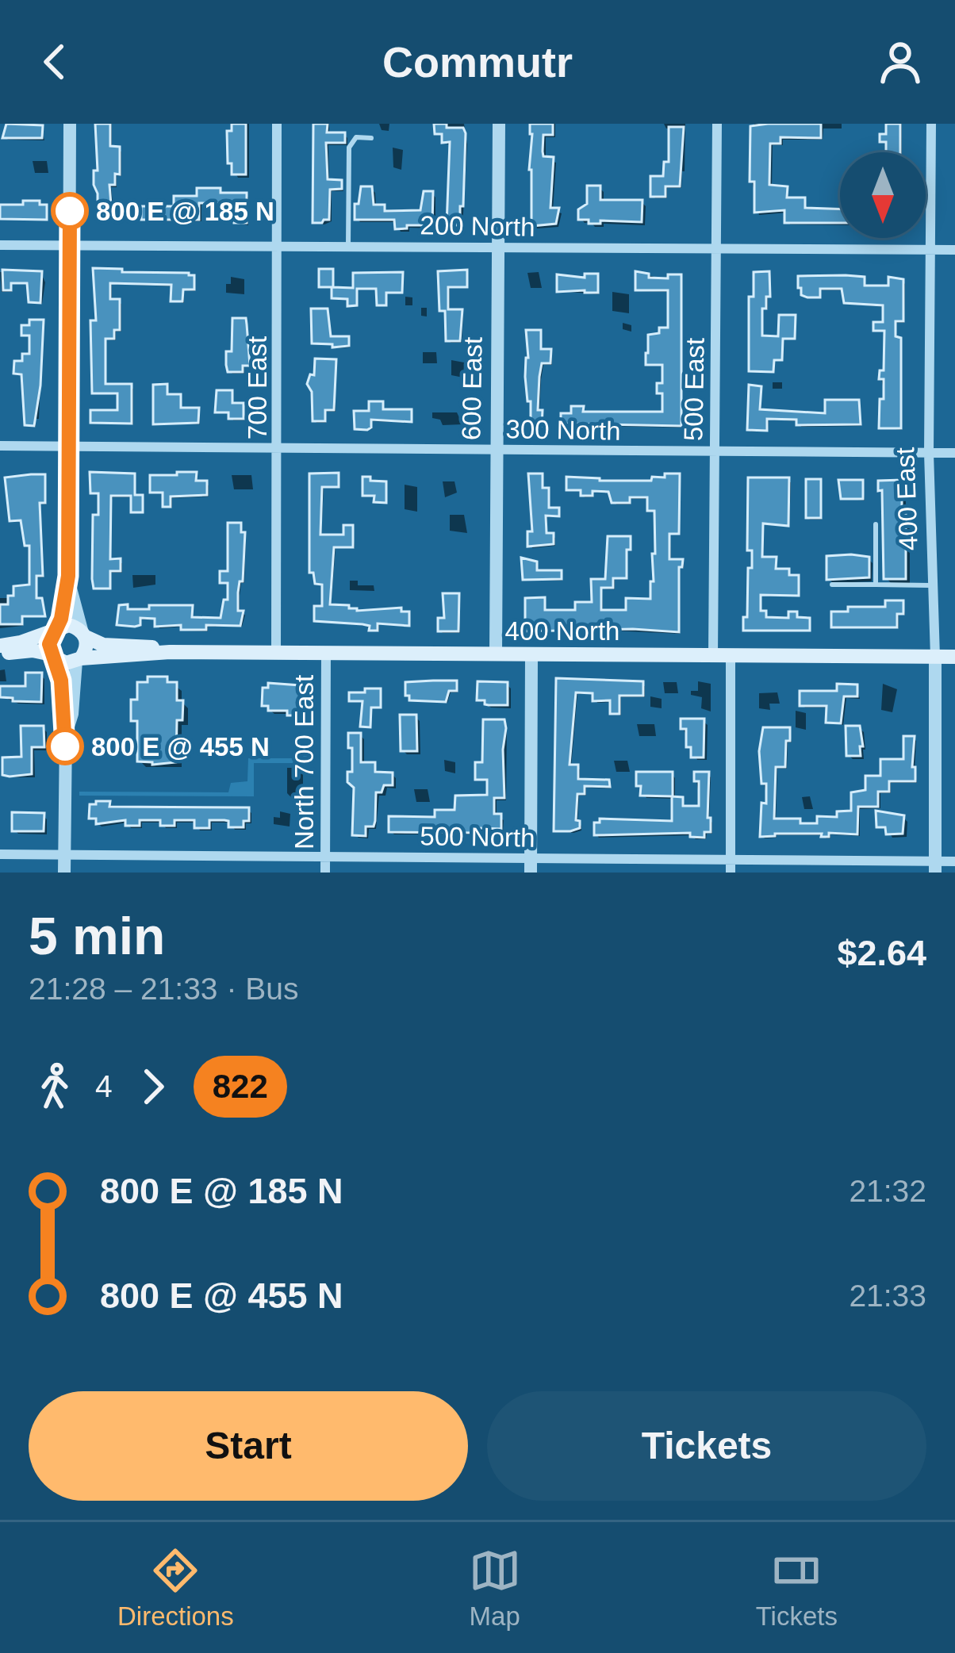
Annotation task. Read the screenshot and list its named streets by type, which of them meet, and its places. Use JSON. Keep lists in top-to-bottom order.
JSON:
{
  "streets": {
    "main road": ["400 North"],
    "street": [
      "200 North",
      "700 East",
      "600 East",
      "500 East",
      "300 North",
      "400 East",
      "North 700 East",
      "500 North"
    ]
  },
  "crossings": [
    ["200 North", "700 East"],
    ["200 North", "600 East"],
    ["200 North", "500 East"],
    ["200 North", "400 East"],
    ["700 East", "300 North"],
    ["700 East", "400 North"],
    ["600 East", "300 North"],
    ["600 East", "400 North"],
    ["500 East", "300 North"],
    ["500 East", "400 North"],
    ["300 North", "400 East"],
    ["400 East", "400 North"],
    ["400 East", "500 North"],
    ["400 North", "North 700 East"],
    ["North 700 East", "500 North"]
  ],
  "places": ["800 E @ 185 N", "800 E @ 455 N"],
  "lines": ["bus line 822"],
  "north": "bottom",
  "page": {
    "header": "Commutr",
    "heading": ["5 min", "21:28 – 21:33 · Bus", "$2.64"],
    "legs": ["4", "822"],
    "list": [
      {
        "name": "800 E @ 185 N",
        "value": "21:32"
      },
      {
        "name": "800 E @ 455 N",
        "value": "21:33"
      }
    ],
    "buttons": ["Start", "Tickets"],
    "tabs": ["Directions", "Map", "Tickets"]
  }
}
